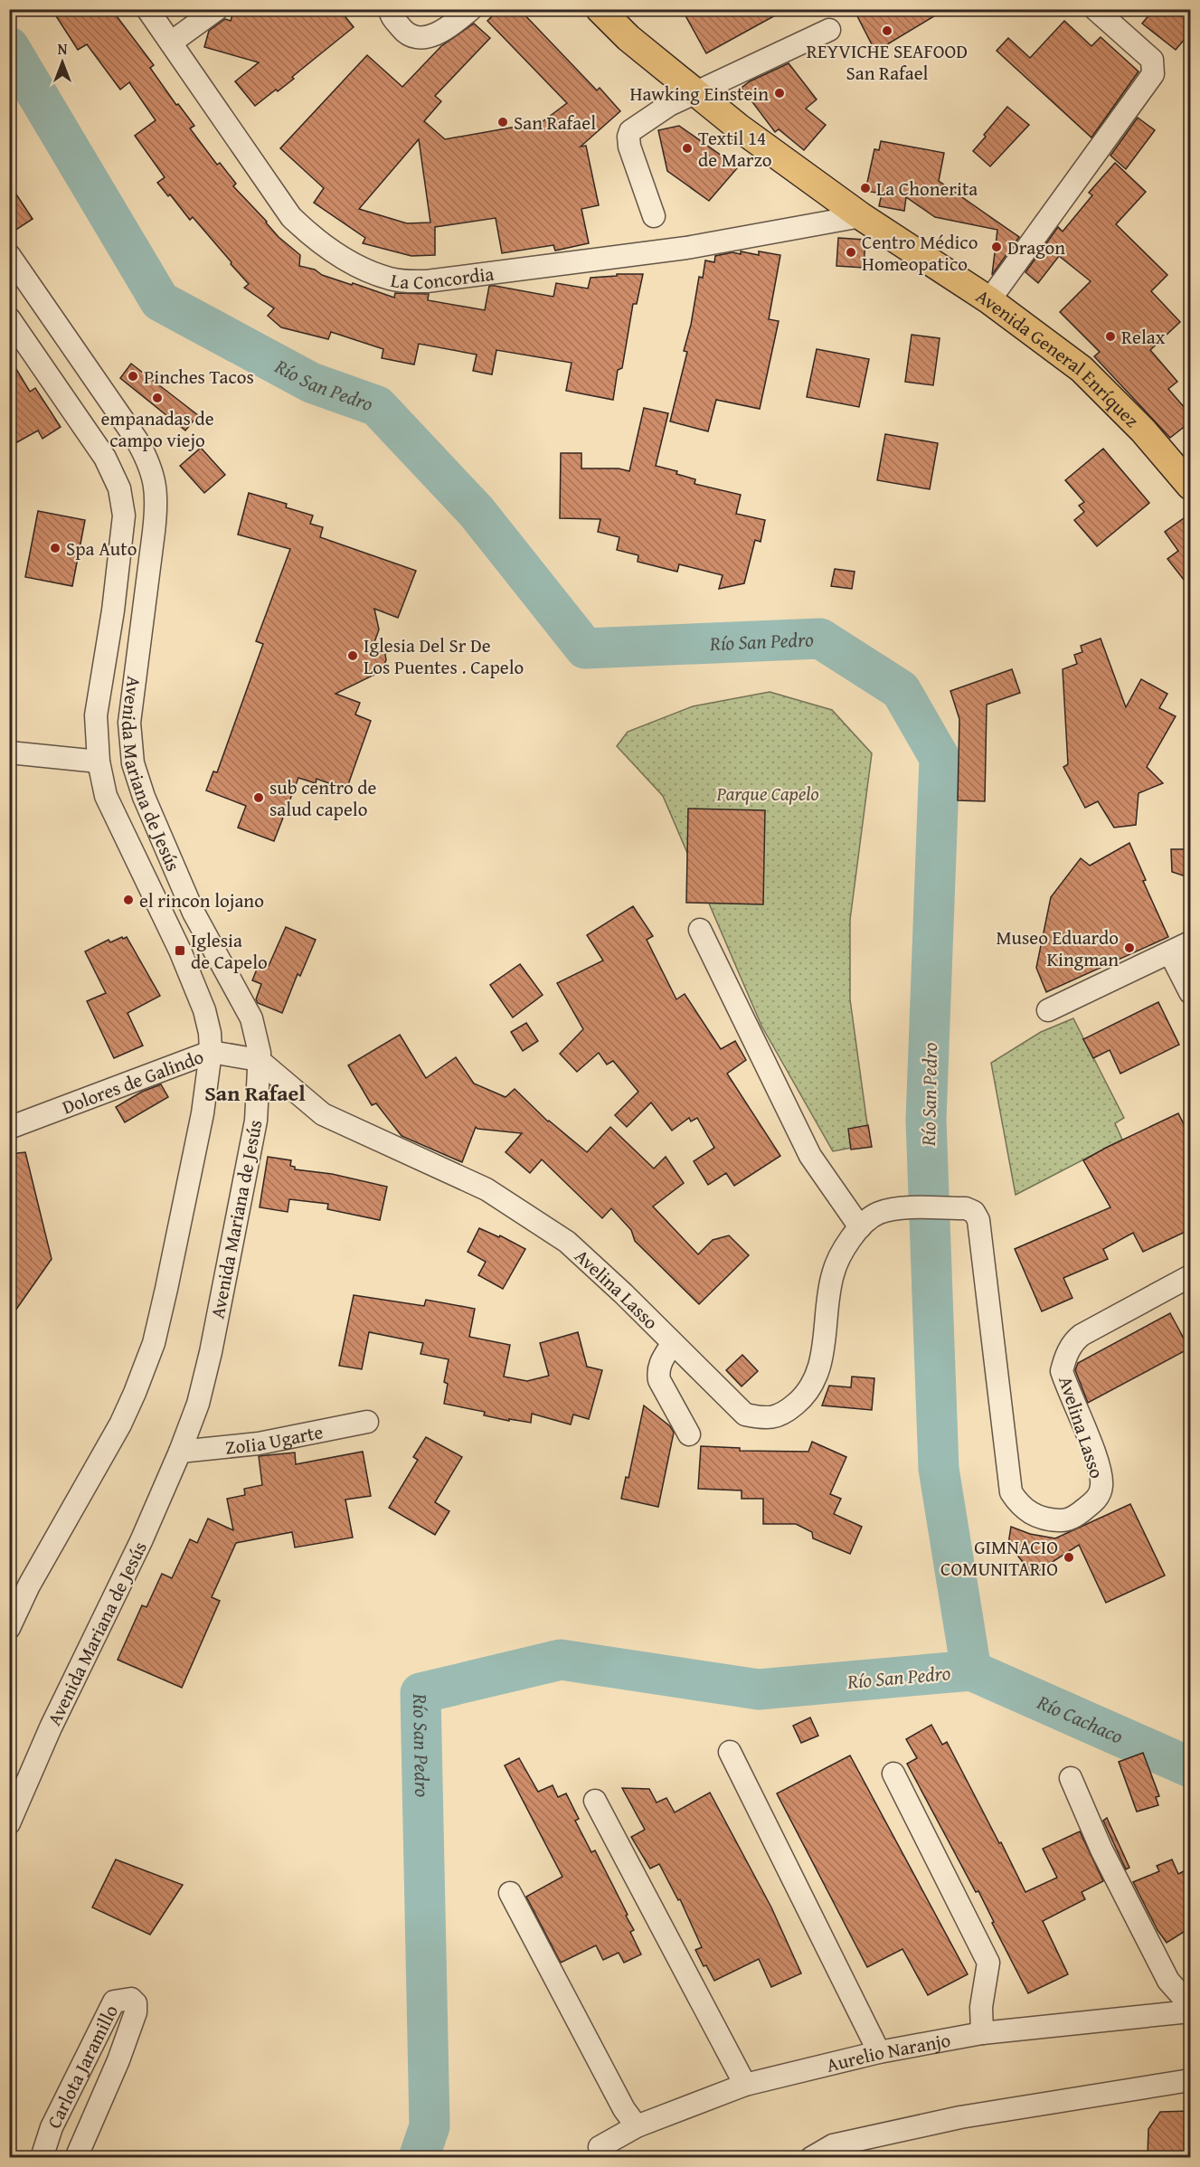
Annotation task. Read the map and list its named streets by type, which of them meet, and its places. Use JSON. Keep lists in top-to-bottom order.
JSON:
{
  "streets": {
    "main road": ["Avenida General Enríquez"],
    "street": [
      "La Concordia",
      "Avenida Mariana de Jesús",
      "Dolores de Galindo",
      "Avelina Lasso",
      "ZoIia Ugarte",
      "Aurelio Naranjo",
      "Carlota Jaramillo"
    ]
  },
  "crossings": [
    ["La Concordia", "Avenida General Enríquez"],
    ["Avenida Mariana de Jesús", "Dolores de Galindo"],
    ["Avenida Mariana de Jesús", "Avelina Lasso"],
    ["Avenida Mariana de Jesús", "ZoIia Ugarte"],
    ["Dolores de Galindo", "Avelina Lasso"]
  ],
  "districts": ["San Rafael"],
  "water": ["Río San Pedro", "Río Cachaco"],
  "parks": ["Parque Capelo"],
  "places": {
    "other": [
      "REYVICHE SEAFOOD San Rafael",
      "Hawking Einstein",
      "San Rafael",
      "Textil 14 de Marzo",
      "La Chonerita",
      "Dragon",
      "Centro Médico Homeopatico",
      "Relax",
      "Pinches Tacos",
      "empanadas de campo viejo",
      "Spa Auto",
      "Iglesia Del Sr De Los Puentes . Capelo",
      "sub centro de salud capelo",
      "el rincon lojano",
      "Museo Eduardo Kingman",
      "GIMNACIO COMUNITARIO"
    ],
    "transit": ["Iglesia de Capelo"]
  },
  "north": "top"
}
